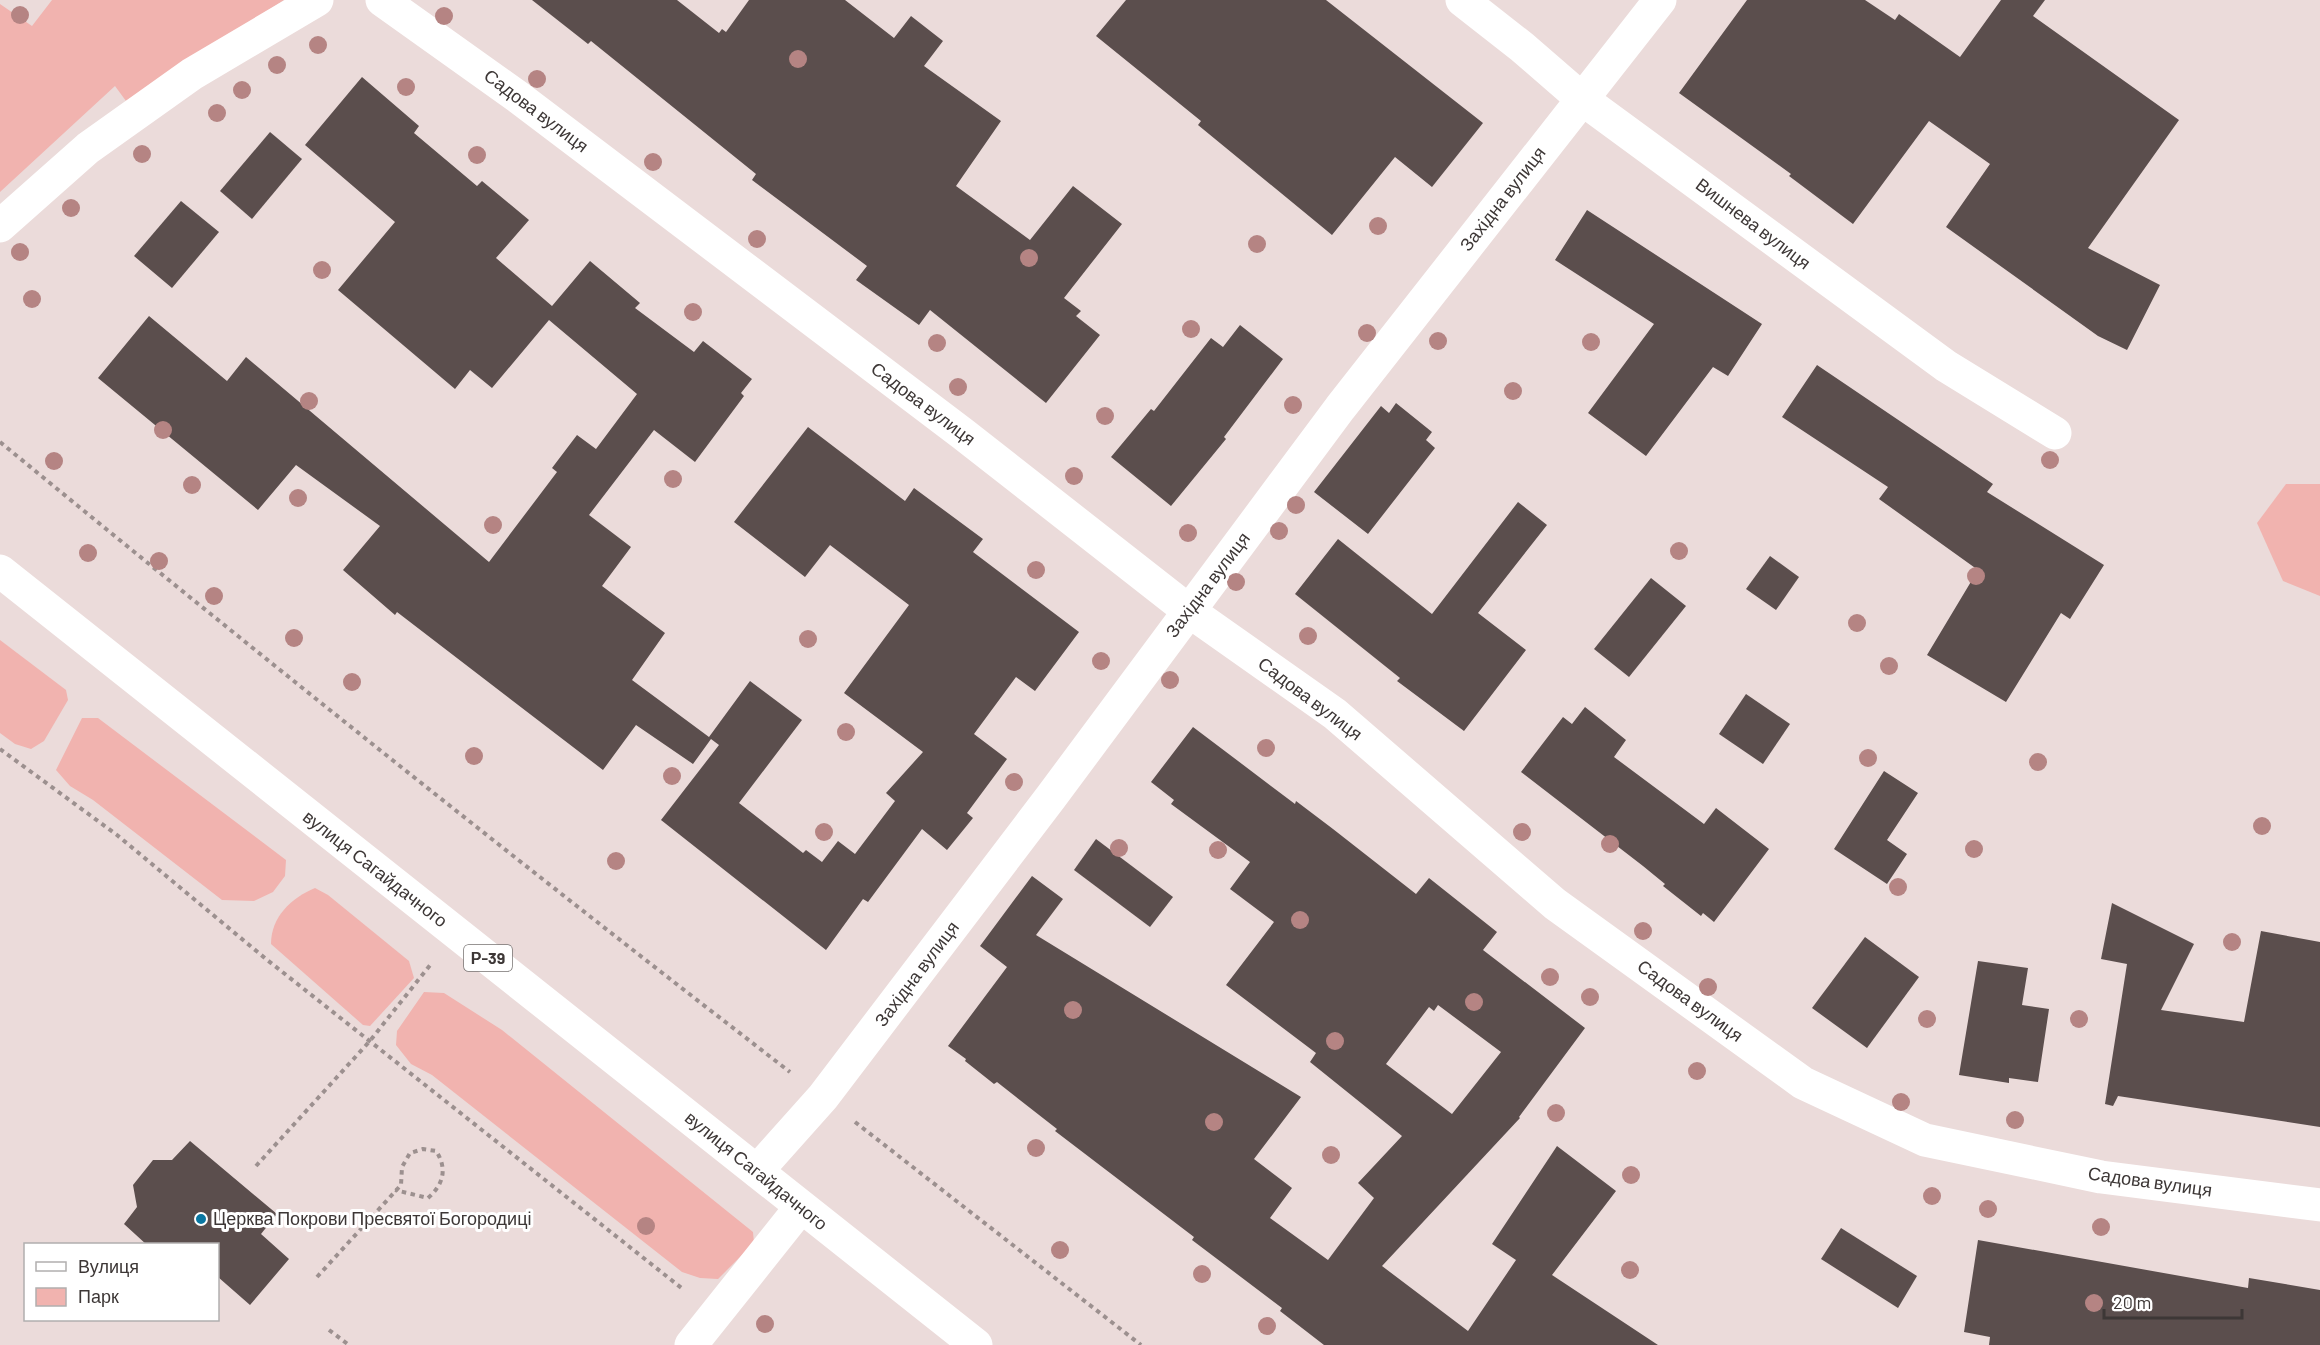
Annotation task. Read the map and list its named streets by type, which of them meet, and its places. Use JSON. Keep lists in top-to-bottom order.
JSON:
{
  "streets": {
    "street": [
      "Садова вулиця",
      "Західна вулиця",
      "Вишнева вулиця",
      "вулиця Сагайдачного",
      "Р-39"
    ]
  },
  "crossings": [
    ["Садова вулиця", "Західна вулиця"],
    ["Західна вулиця", "Вишнева вулиця"],
    ["Західна вулиця", "вулиця Сагайдачного"]
  ],
  "places": ["Церква Покрови Пресвятої Богородиці"],
  "legend": ["Вулиця", "Парк"],
  "scale_bar": "20 m"
}
